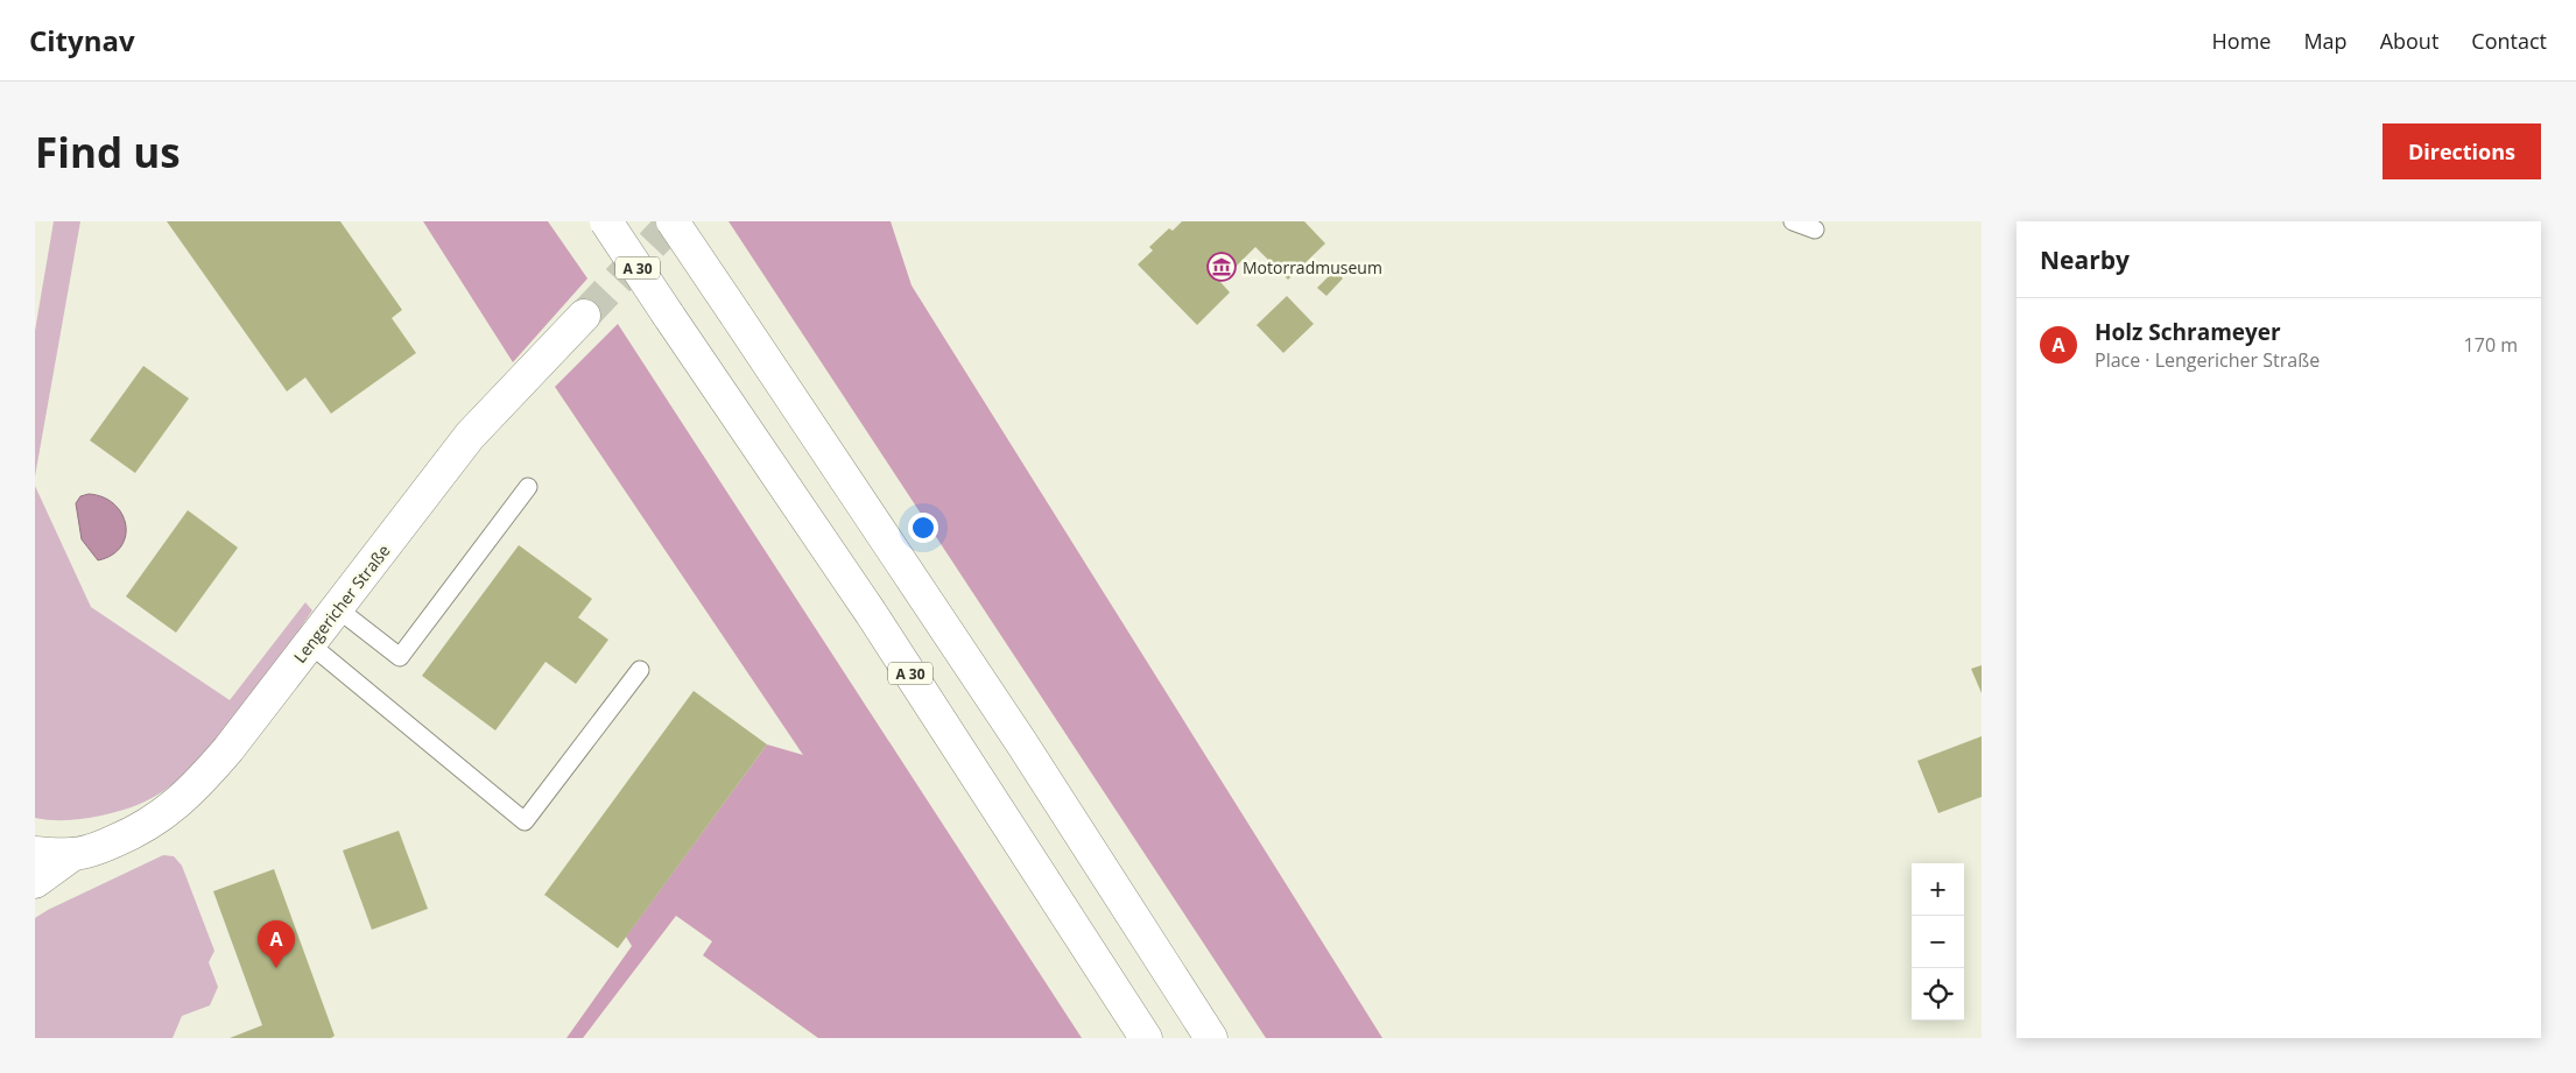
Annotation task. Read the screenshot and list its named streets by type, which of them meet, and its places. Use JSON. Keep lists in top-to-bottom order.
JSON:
{
  "streets": {
    "main road": ["A 30", "Lengericher Straße"]
  },
  "places": {
    "museum": ["Motorradmuseum"]
  },
  "page": {
    "header": "Citynav",
    "nav": [
      "Home",
      "Map",
      "About",
      "Contact"
    ],
    "buttons": "Directions",
    "title": "Find us",
    "heading": "Nearby",
    "list": [
      {
        "mark": "A",
        "name": "Holz Schrameyer",
        "note": "Place · Lengericher Straße",
        "value": "170 m"
      }
    ],
    "map_buttons": ["+", "−"],
    "pins": "A"
  }
}
